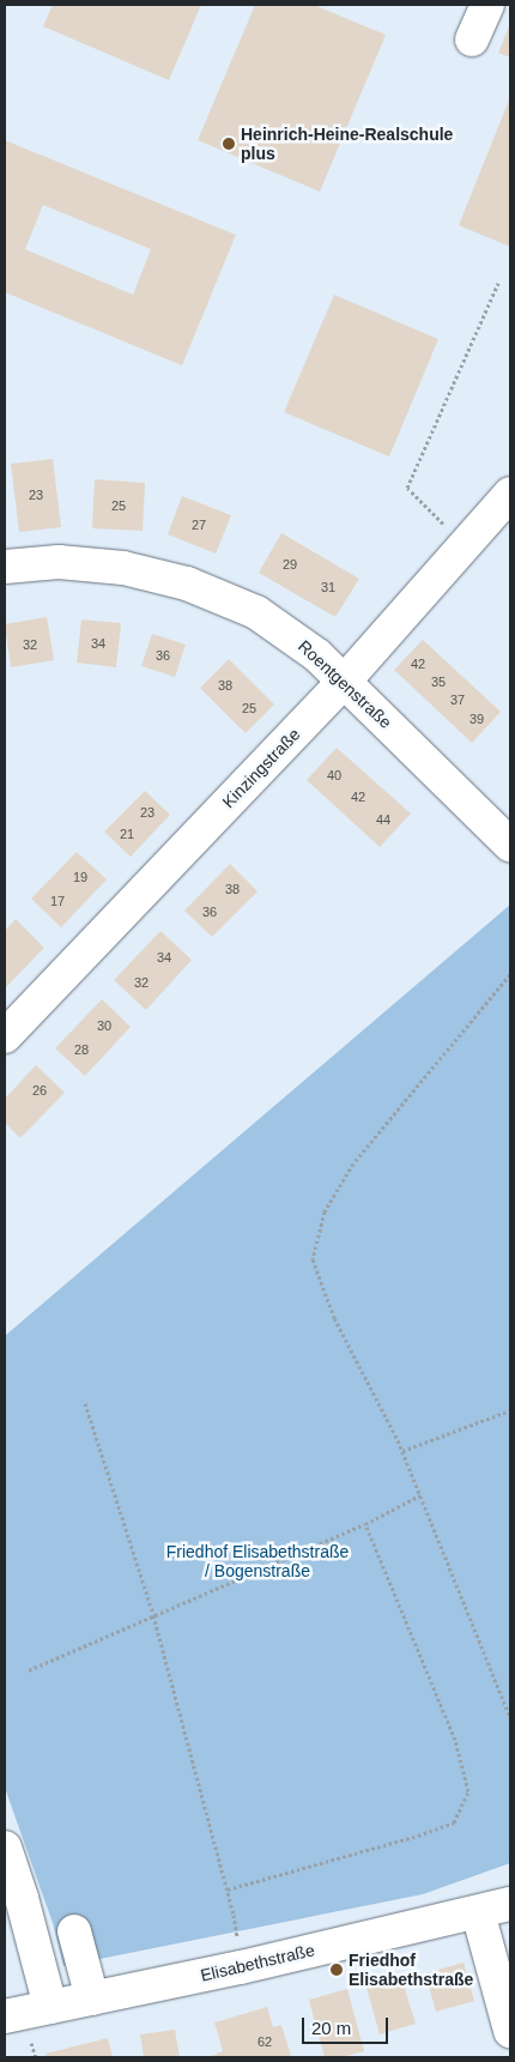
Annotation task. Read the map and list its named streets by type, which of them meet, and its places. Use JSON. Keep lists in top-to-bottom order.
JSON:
{
  "streets": {
    "street": ["Roentgenstraße", "Kinzingstraße", "Elisabethstraße"]
  },
  "crossings": [
    ["Roentgenstraße", "Kinzingstraße"]
  ],
  "parks": ["Friedhof Elisabethstraße / Bogenstraße"],
  "places": ["Heinrich-Heine-Realschule plus", "Friedhof Elisabethstraße"],
  "house_numbers": [
    "23",
    "25",
    "27",
    "29",
    "31",
    "34",
    "32",
    "36",
    "42",
    "35",
    "38",
    "37",
    "25",
    "39",
    "40",
    "42",
    "23",
    "44",
    "21",
    "19",
    "38",
    "17",
    "36",
    "34",
    "32",
    "30",
    "28",
    "26",
    "62"
  ],
  "scale_bar": "20 m"
}
